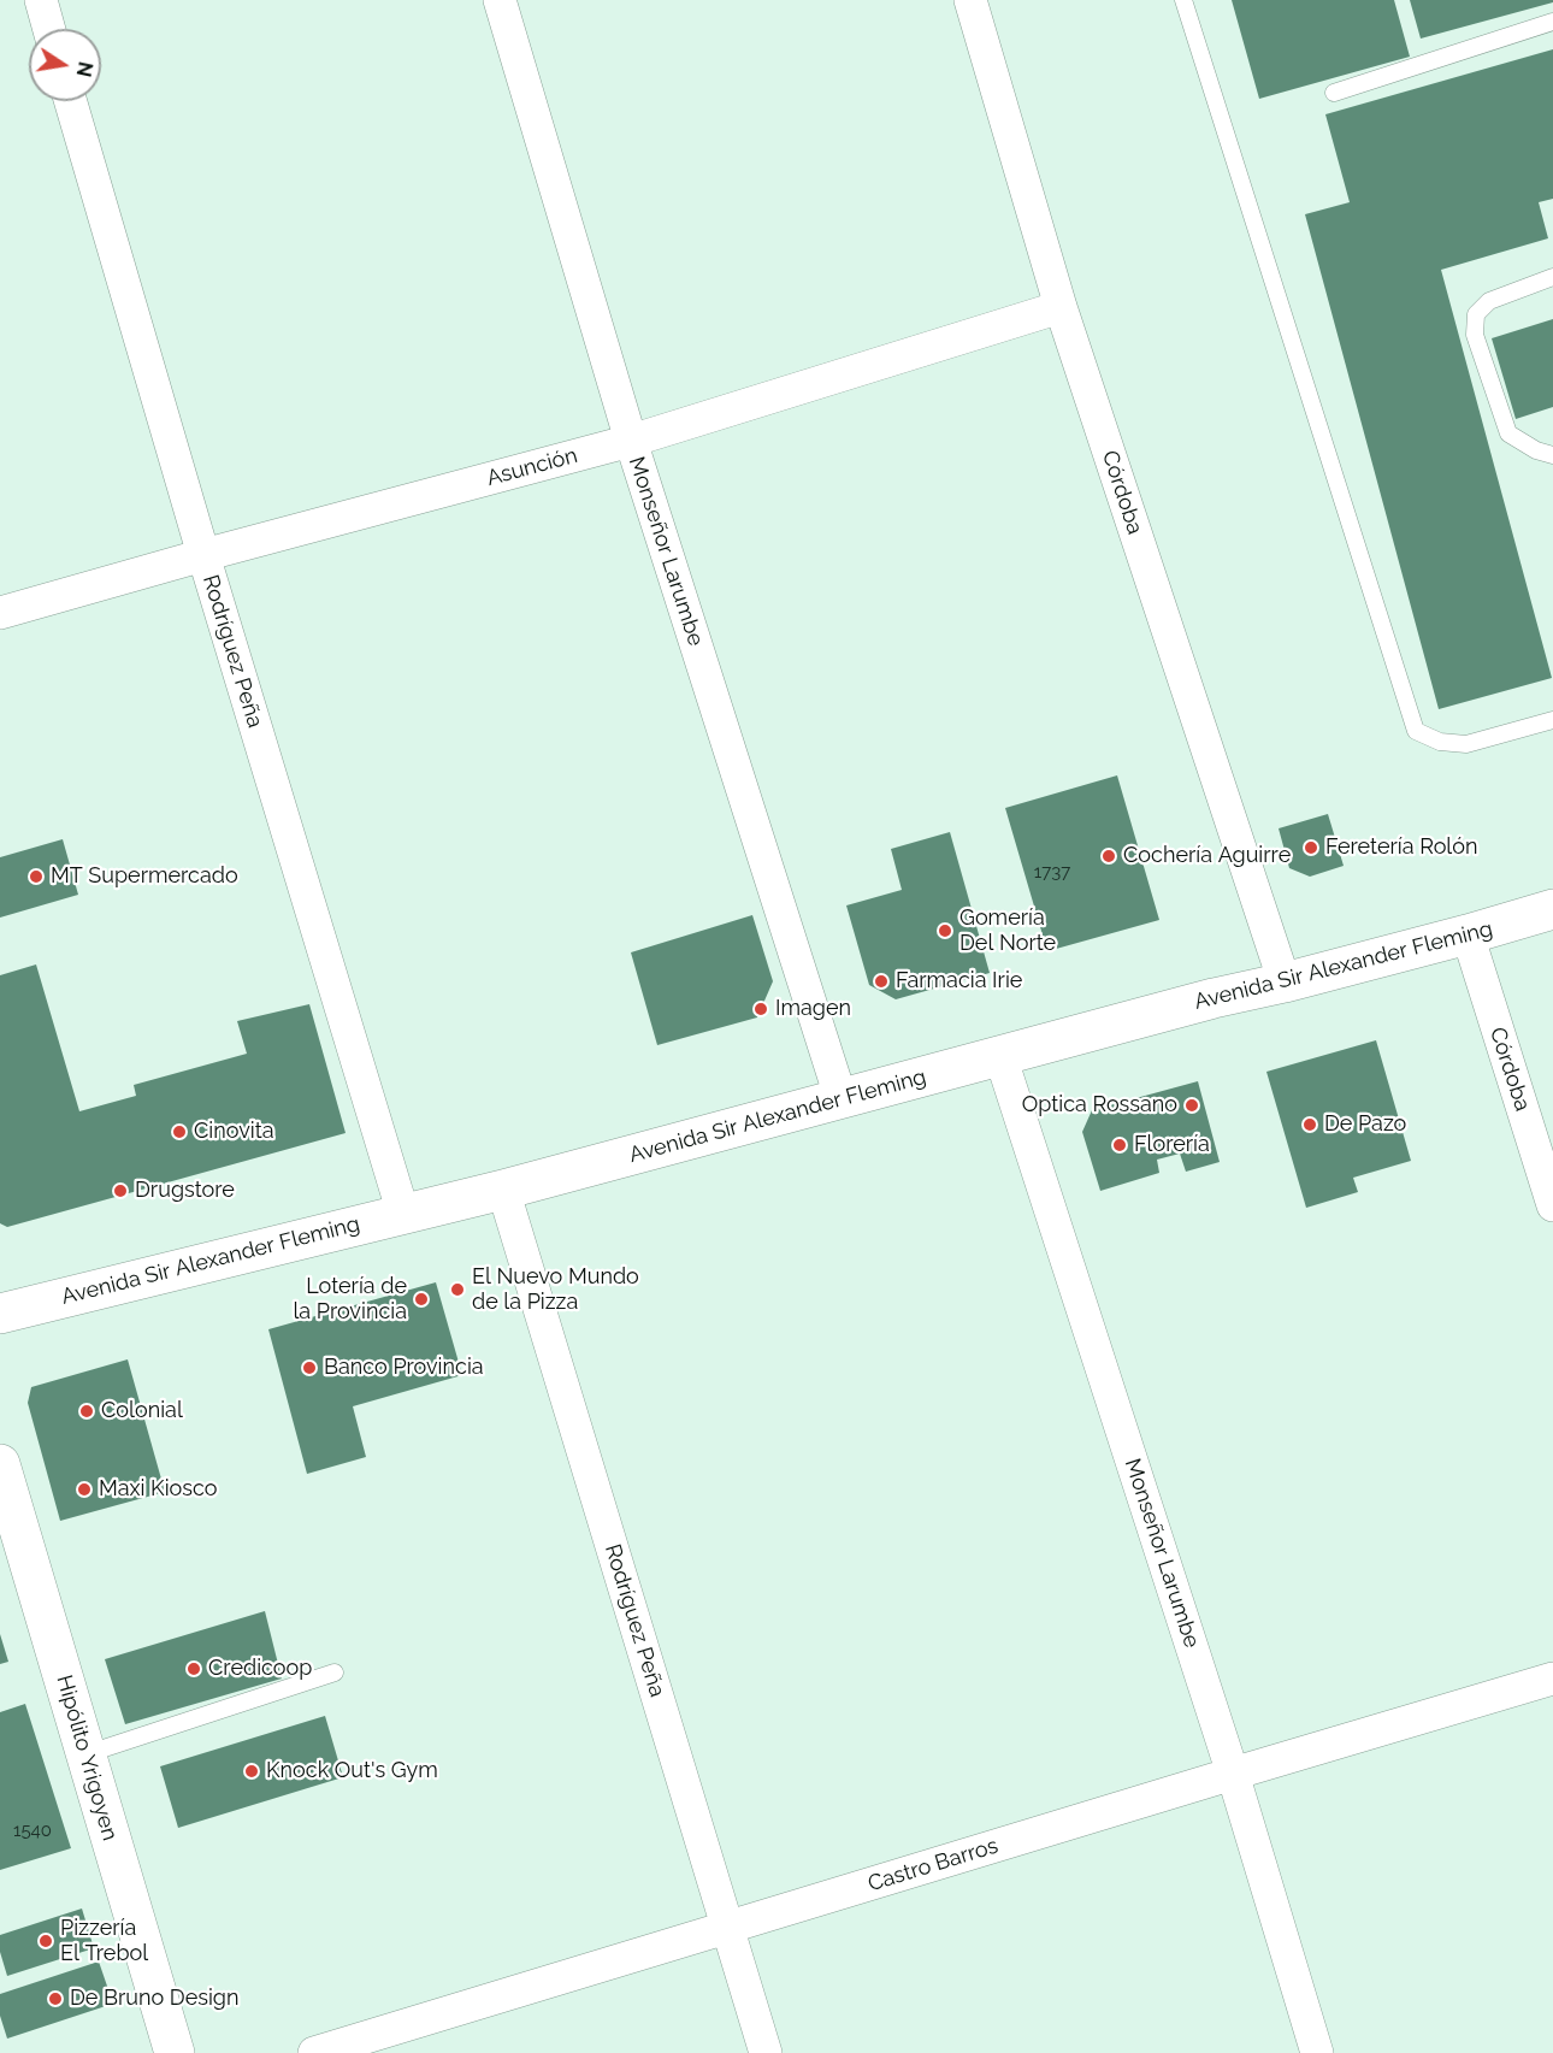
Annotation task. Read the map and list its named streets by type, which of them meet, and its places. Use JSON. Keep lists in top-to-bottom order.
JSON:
{
  "streets": {
    "main road": ["Avenida Sir Alexander Fleming", "Hipólito Yrigoyen"],
    "street": [
      "Asunción",
      "Córdoba",
      "Monseñor Larumbe",
      "Rodríguez Peña",
      "Castro Barros"
    ]
  },
  "crossings": [
    ["Asunción", "Córdoba"],
    ["Asunción", "Monseñor Larumbe"],
    ["Asunción", "Rodríguez Peña"],
    ["Córdoba", "Avenida Sir Alexander Fleming"],
    ["Monseñor Larumbe", "Avenida Sir Alexander Fleming"],
    ["Monseñor Larumbe", "Castro Barros"],
    ["Rodríguez Peña", "Avenida Sir Alexander Fleming"],
    ["Rodríguez Peña", "Castro Barros"]
  ],
  "places": [
    "Feretería Rolón",
    "Cochería Aguirre",
    "MT Supermercado",
    "Gomería Del Norte",
    "Farmacia Irie",
    "Imagen",
    "Optica Rossano",
    "De Pazo",
    "Cinovita",
    "Florería",
    "Drugstore",
    "El Nuevo Mundo de la Pizza",
    "Lotería de la Provincia",
    "Banco Provincia",
    "Colonial",
    "Maxi Kiosco",
    "Credicoop",
    "Knock Out's Gym",
    "Pizzería El Trebol",
    "De Bruno Design"
  ],
  "house_numbers": ["1737", "1540"],
  "north": "right"
}
